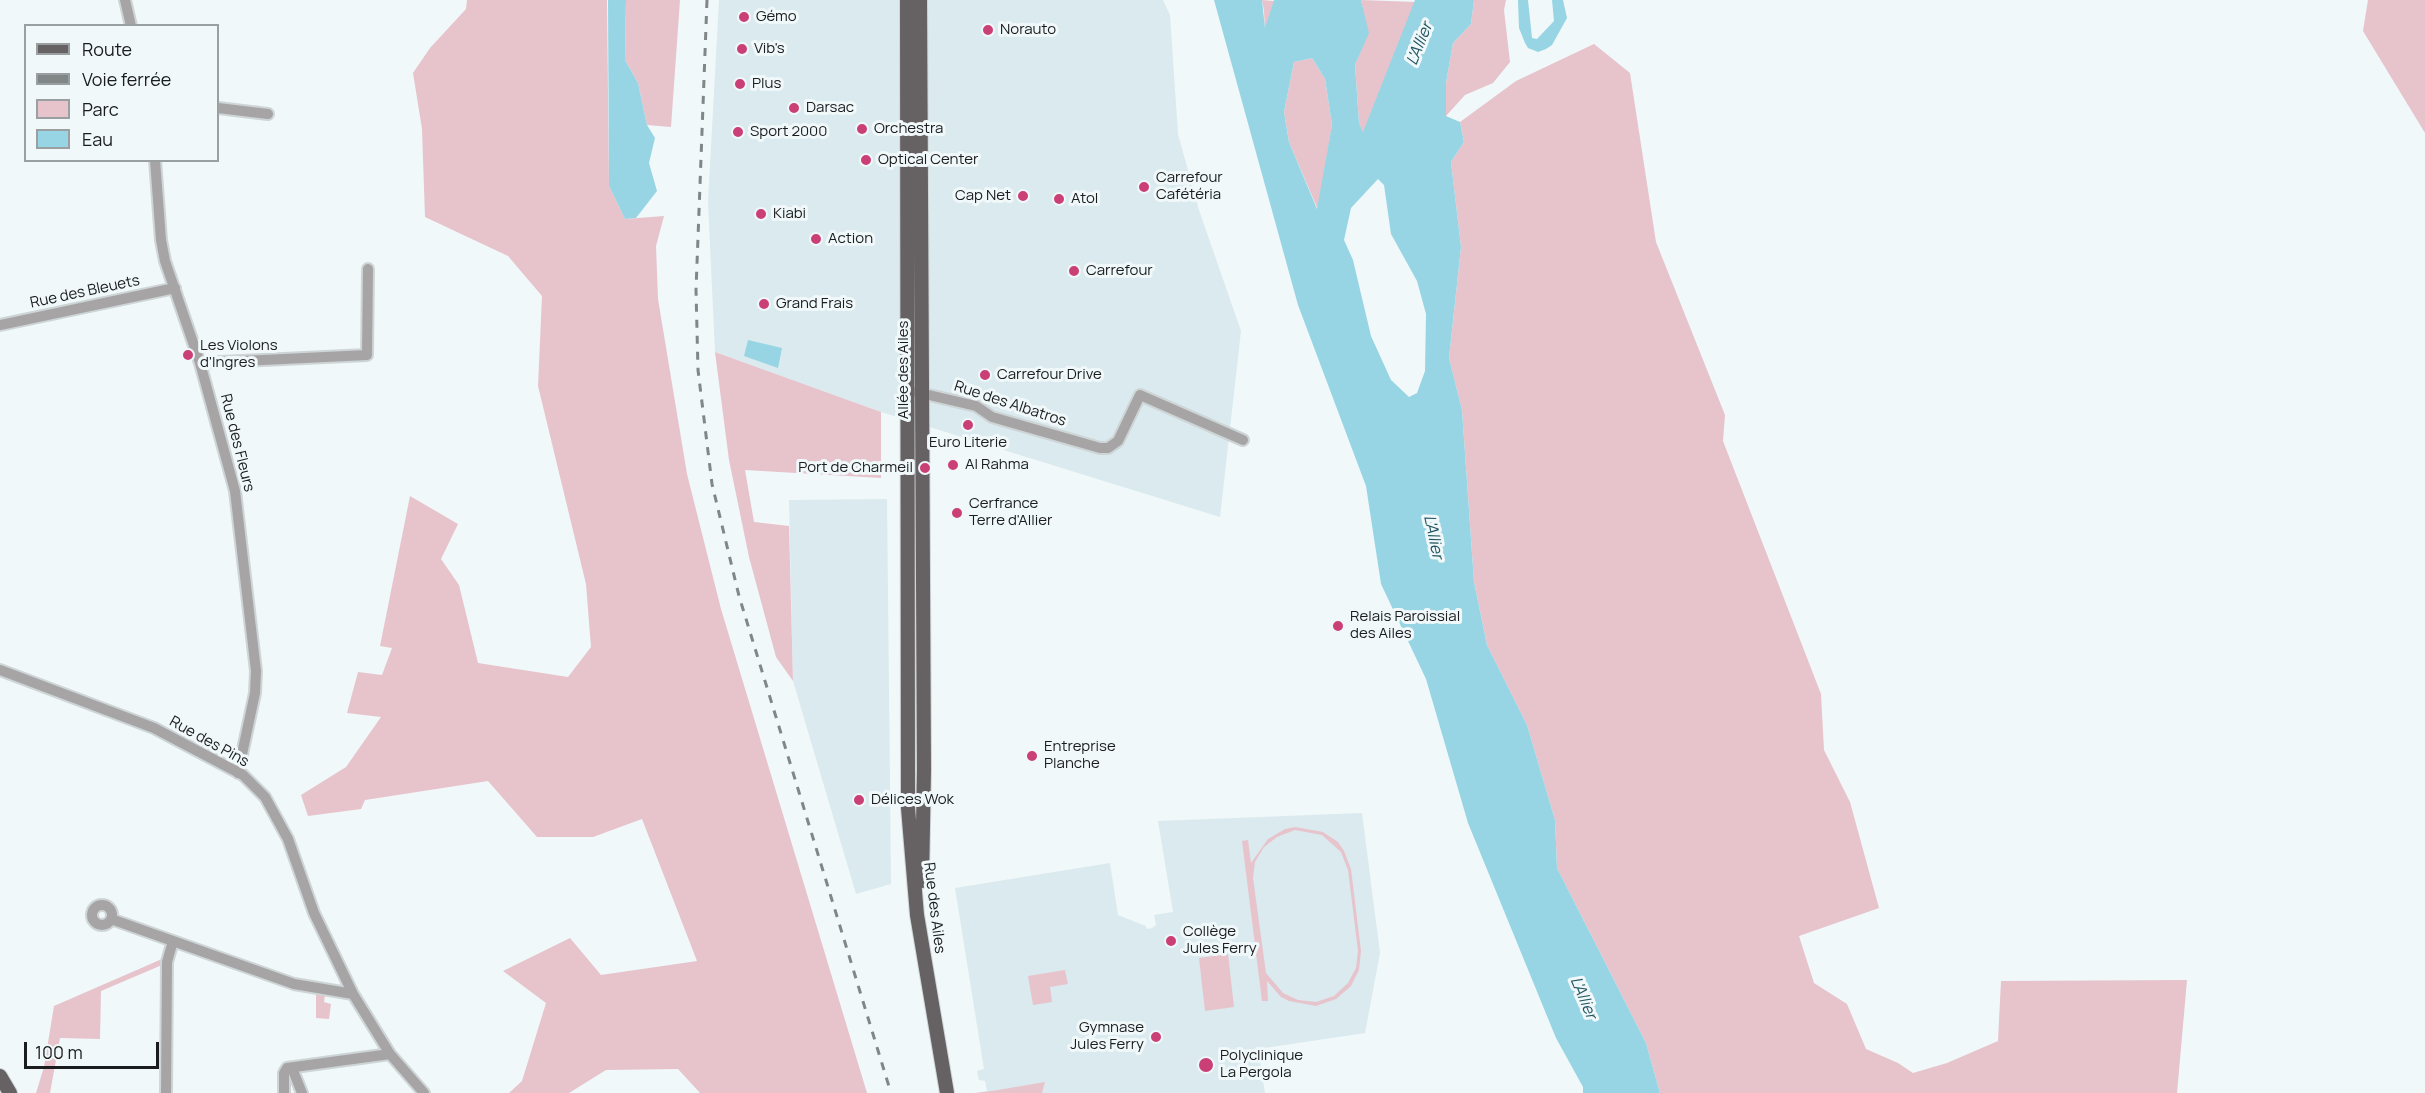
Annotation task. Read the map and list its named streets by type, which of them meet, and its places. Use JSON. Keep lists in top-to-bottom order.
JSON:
{
  "streets": {
    "main road": ["Allée des Ailes", "Rue des Ailes"],
    "street": [
      "Rue des Bleuets",
      "Rue des Albatros",
      "Rue des Fleurs",
      "Rue des Pins"
    ]
  },
  "crossings": [
    ["Rue des Bleuets", "Rue des Fleurs"],
    ["Allée des Ailes", "Rue des Albatros"],
    ["Allée des Ailes", "Rue des Ailes"],
    ["Rue des Fleurs", "Rue des Pins"]
  ],
  "water": ["L'Allier"],
  "places": [
    "Gémo",
    "Norauto",
    "Vib's",
    "Plus",
    "Darsac",
    "Orchestra",
    "Sport 2000",
    "Optical Center",
    "Carrefour Cafétéria",
    "Cap Net",
    "Atol",
    "Kiabi",
    "Action",
    "Carrefour",
    "Grand Frais",
    "Les Violons d'Ingres",
    "Carrefour Drive",
    "Euro Literie",
    "Al Rahma",
    "Port de Charmeil",
    "Cerfrance Terre d'Allier",
    "Relais Paroissial des Ailes",
    "Entreprise Planche",
    "Délices Wok",
    "Collège Jules Ferry",
    "Gymnase Jules Ferry",
    "Polyclinique La Pergola"
  ],
  "legend": [
    "Route",
    "Voie ferrée",
    "Parc",
    "Eau"
  ],
  "scale_bar": "100 m"
}
